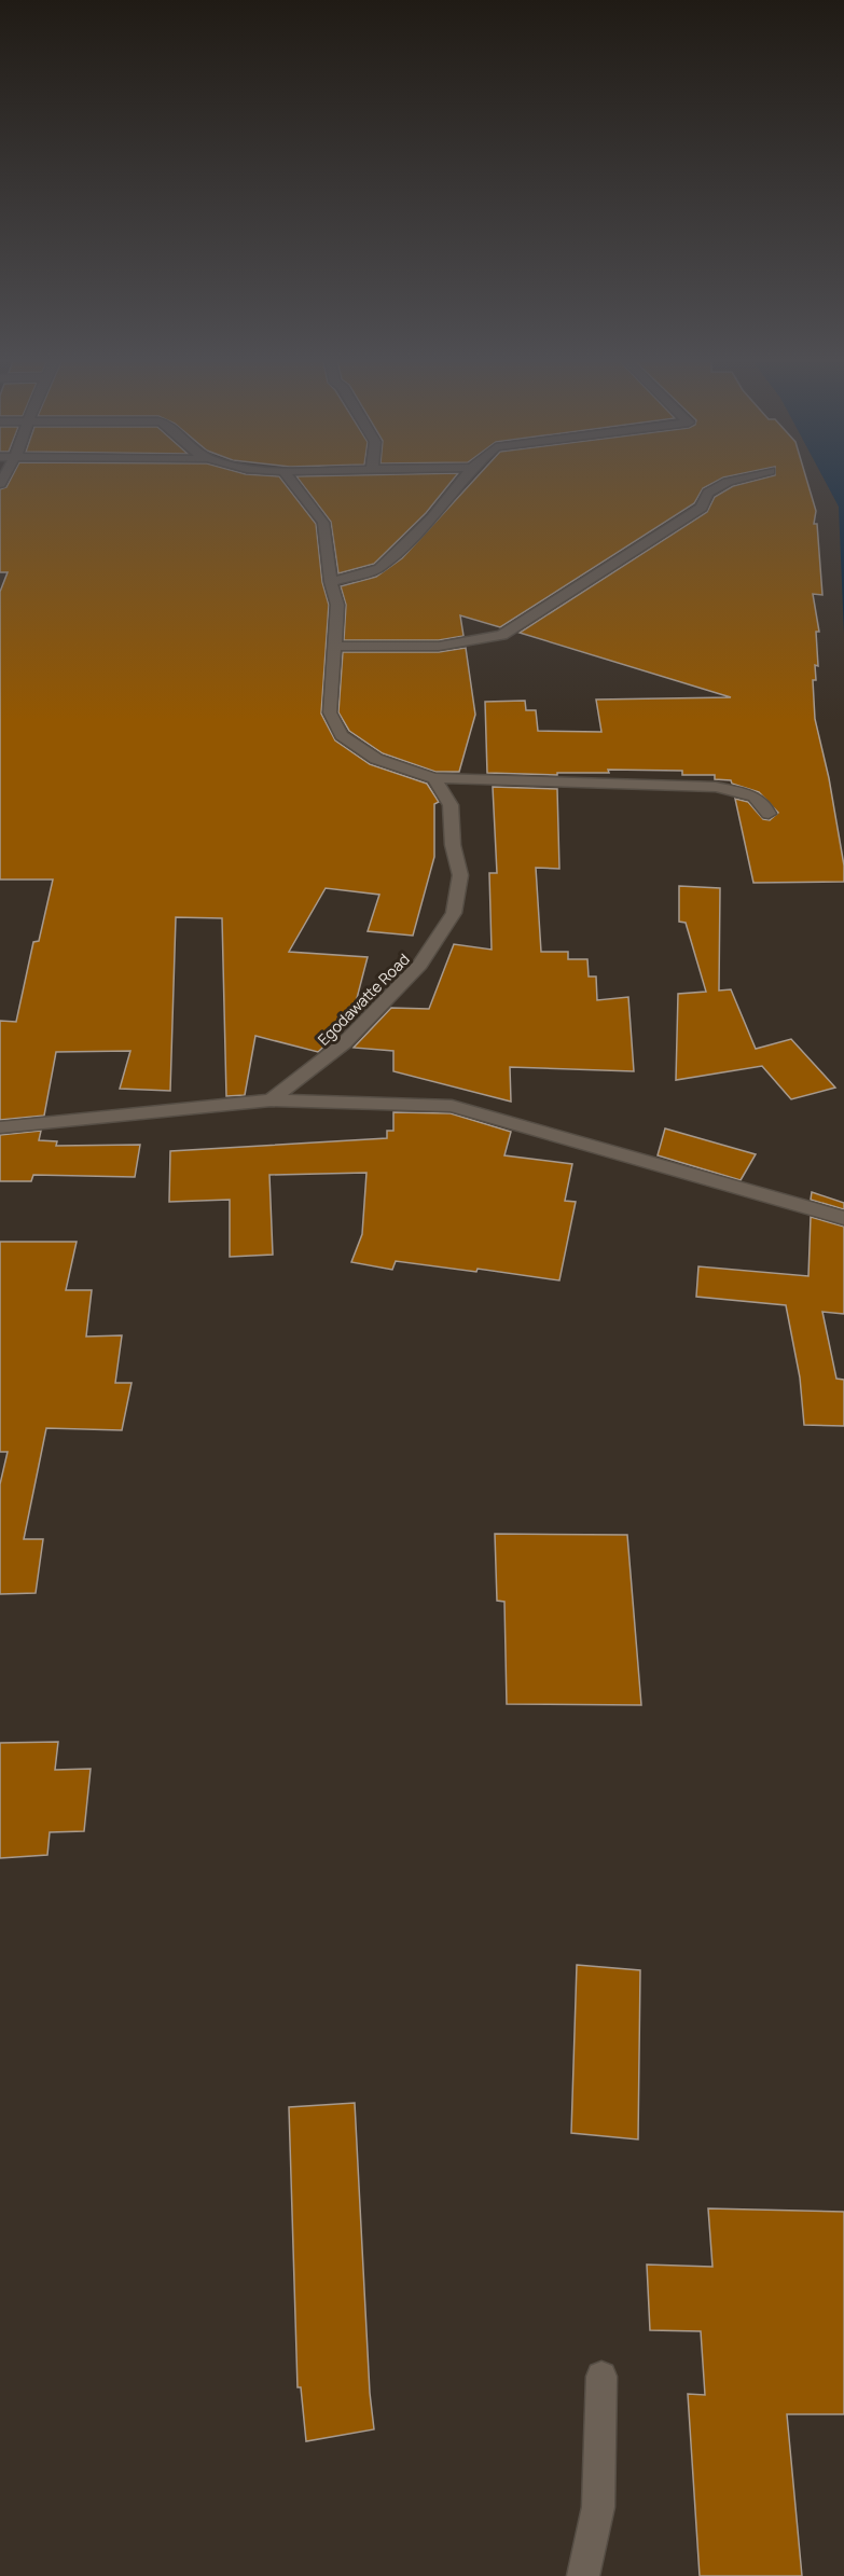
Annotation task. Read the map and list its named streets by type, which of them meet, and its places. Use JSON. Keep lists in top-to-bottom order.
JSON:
{
  "streets": {
    "street": ["Egodawatte Road"]
  }
}
